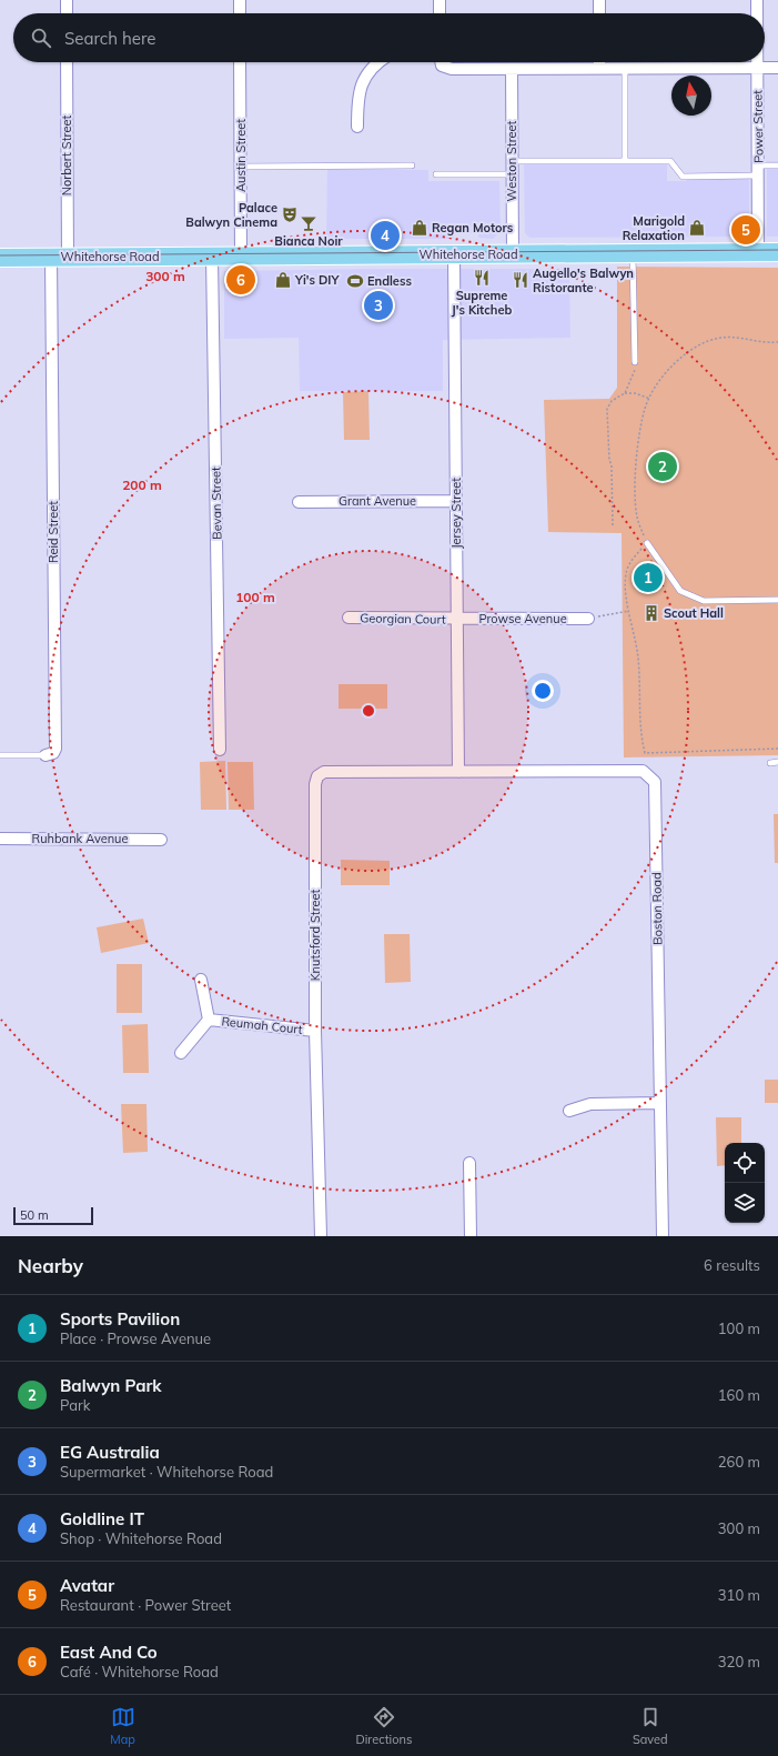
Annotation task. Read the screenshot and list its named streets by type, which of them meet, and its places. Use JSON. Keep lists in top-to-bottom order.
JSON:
{
  "streets": {
    "main road": ["Whitehorse Road"],
    "street": [
      "Power Street",
      "Norbert Street",
      "Austin Street",
      "Weston Street",
      "Grant Avenue",
      "Bevan Street",
      "Jersey Street",
      "Reid Street",
      "Georgian Court",
      "Prowse Avenue",
      "Ruhbank Avenue",
      "Boston Road",
      "Knutsford Street",
      "Reumah Court"
    ]
  },
  "crossings": [
    ["Power Street", "Whitehorse Road"],
    ["Norbert Street", "Whitehorse Road"],
    ["Norbert Street", "Reid Street"],
    ["Austin Street", "Whitehorse Road"],
    ["Weston Street", "Whitehorse Road"],
    ["Whitehorse Road", "Bevan Street"],
    ["Whitehorse Road", "Jersey Street"],
    ["Whitehorse Road", "Reid Street"],
    ["Grant Avenue", "Jersey Street"],
    ["Jersey Street", "Georgian Court"],
    ["Jersey Street", "Prowse Avenue"],
    ["Jersey Street", "Boston Road"],
    ["Jersey Street", "Knutsford Street"],
    ["Georgian Court", "Prowse Avenue"],
    ["Boston Road", "Knutsford Street"],
    ["Knutsford Street", "Reumah Court"]
  ],
  "places": {
    "theatre": ["Palace Balwyn Cinema"],
    "bar": ["Bianca Noir"],
    "shop": ["Regan Motors", "Marigold Relaxation", "Yi's DIY"],
    "restaurant": ["Supreme J's Kitcheb", "Augello's Balwyn Ristorante"],
    "sports": ["Endless"],
    "building": ["Scout Hall"]
  },
  "scale_bar": "50 m",
  "north": "top",
  "page": {
    "search": "Search here",
    "pins": [
      "5",
      "4",
      "6",
      "3",
      "2",
      "1"
    ],
    "scale": "50 m",
    "heading": ["Nearby", "6 results"],
    "list": [
      {
        "mark": "1",
        "name": "Sports Pavilion",
        "note": "Place · Prowse Avenue",
        "value": "100 m"
      },
      {
        "mark": "2",
        "name": "Balwyn Park",
        "note": "Park",
        "value": "160 m"
      },
      {
        "mark": "3",
        "name": "EG Australia",
        "note": "Supermarket · Whitehorse Road",
        "value": "260 m"
      },
      {
        "mark": "4",
        "name": "Goldline IT",
        "note": "Shop · Whitehorse Road",
        "value": "300 m"
      },
      {
        "mark": "5",
        "name": "Avatar",
        "note": "Restaurant · Power Street",
        "value": "310 m"
      },
      {
        "mark": "6",
        "name": "East And Co",
        "note": "Café · Whitehorse Road",
        "value": "320 m"
      }
    ],
    "nav": ["Map", "Directions", "Saved"]
  },
  "rings": ["300 m", "200 m", "100 m"]
}
